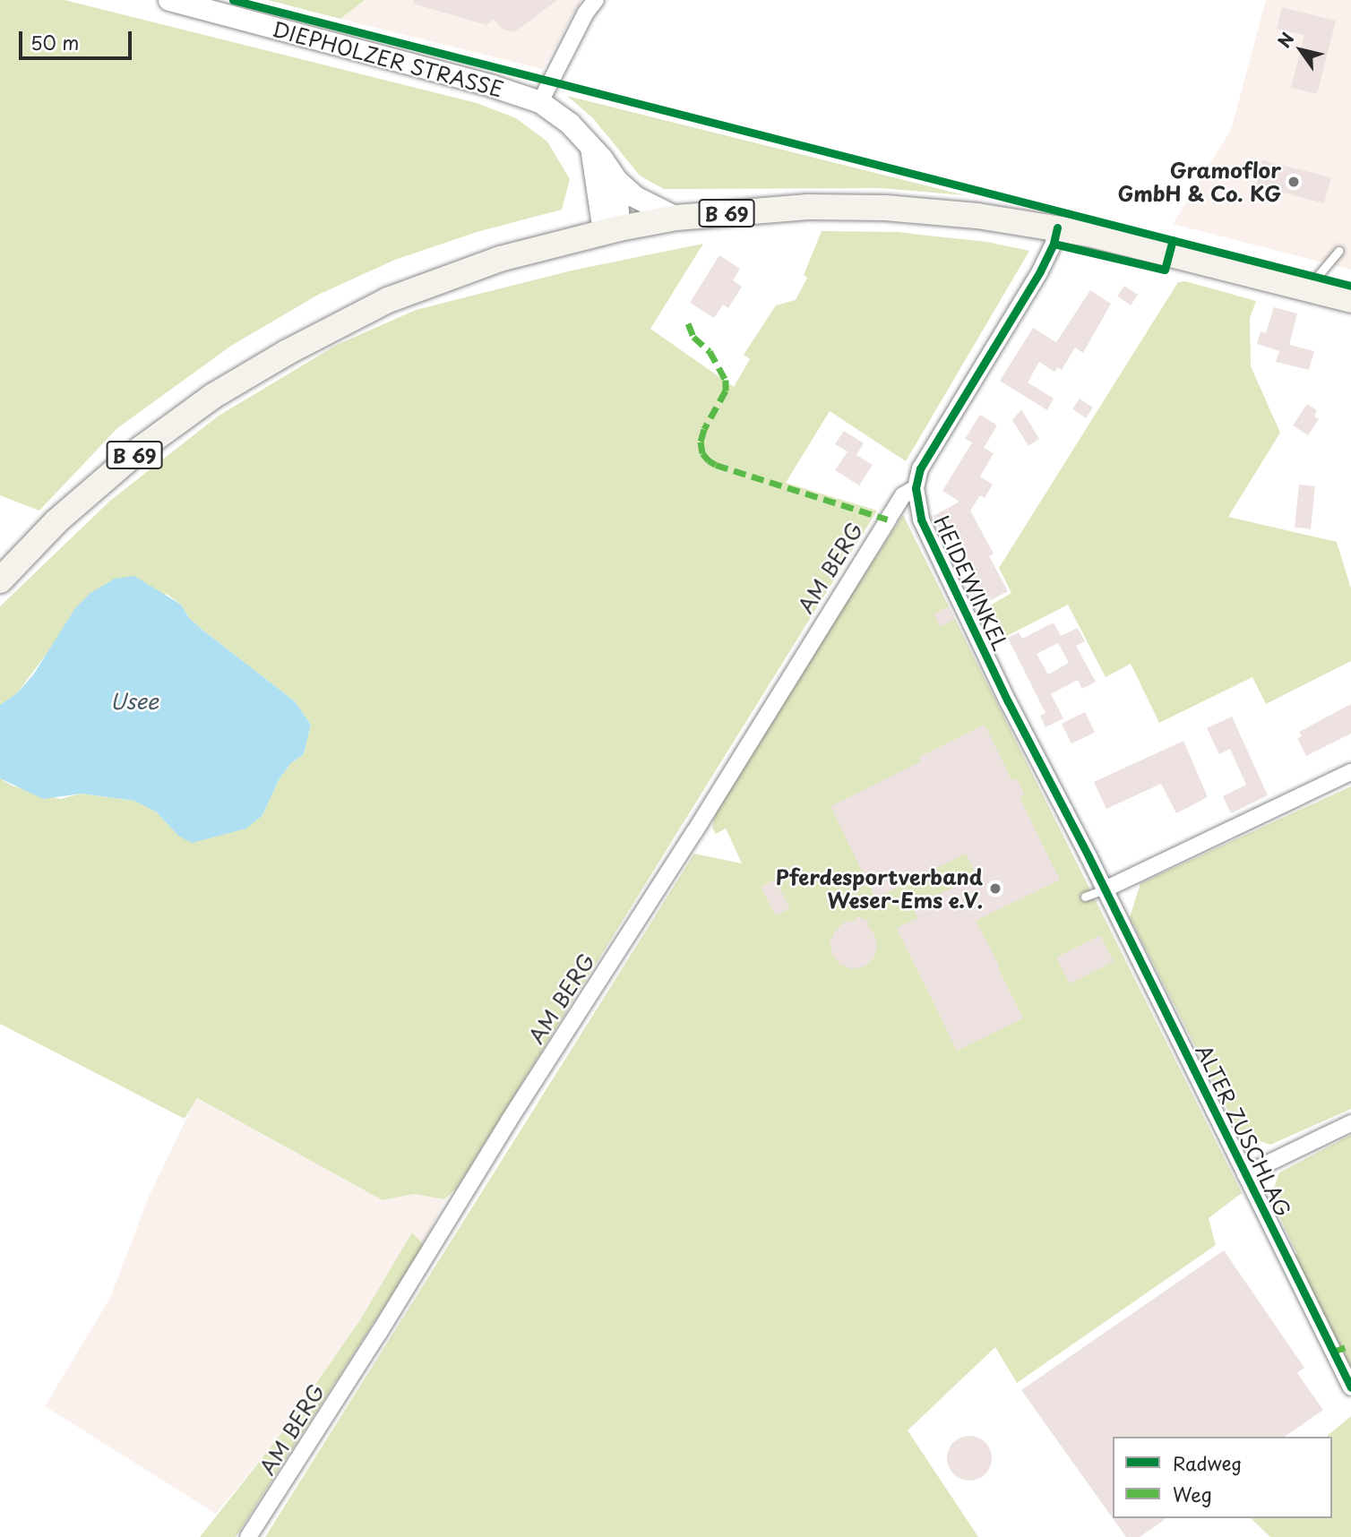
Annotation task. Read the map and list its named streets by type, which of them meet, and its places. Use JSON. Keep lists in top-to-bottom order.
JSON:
{
  "streets": {
    "main road": ["DIEPHOLZER STRASSE", "B 69"],
    "street": ["AM BERG", "HEIDEWINKEL", "ALTER ZUSCHLAG"]
  },
  "crossings": [
    ["DIEPHOLZER STRASSE", "B 69"],
    ["B 69", "HEIDEWINKEL"],
    ["AM BERG", "HEIDEWINKEL"],
    ["HEIDEWINKEL", "ALTER ZUSCHLAG"]
  ],
  "water": ["Usee"],
  "places": ["Gramoflor GmbH & Co. KG", "Pferdesportverband Weser-Ems e.V."],
  "legend": ["Radweg", "Weg"],
  "scale_bar": "50 m",
  "north": "top left"
}
